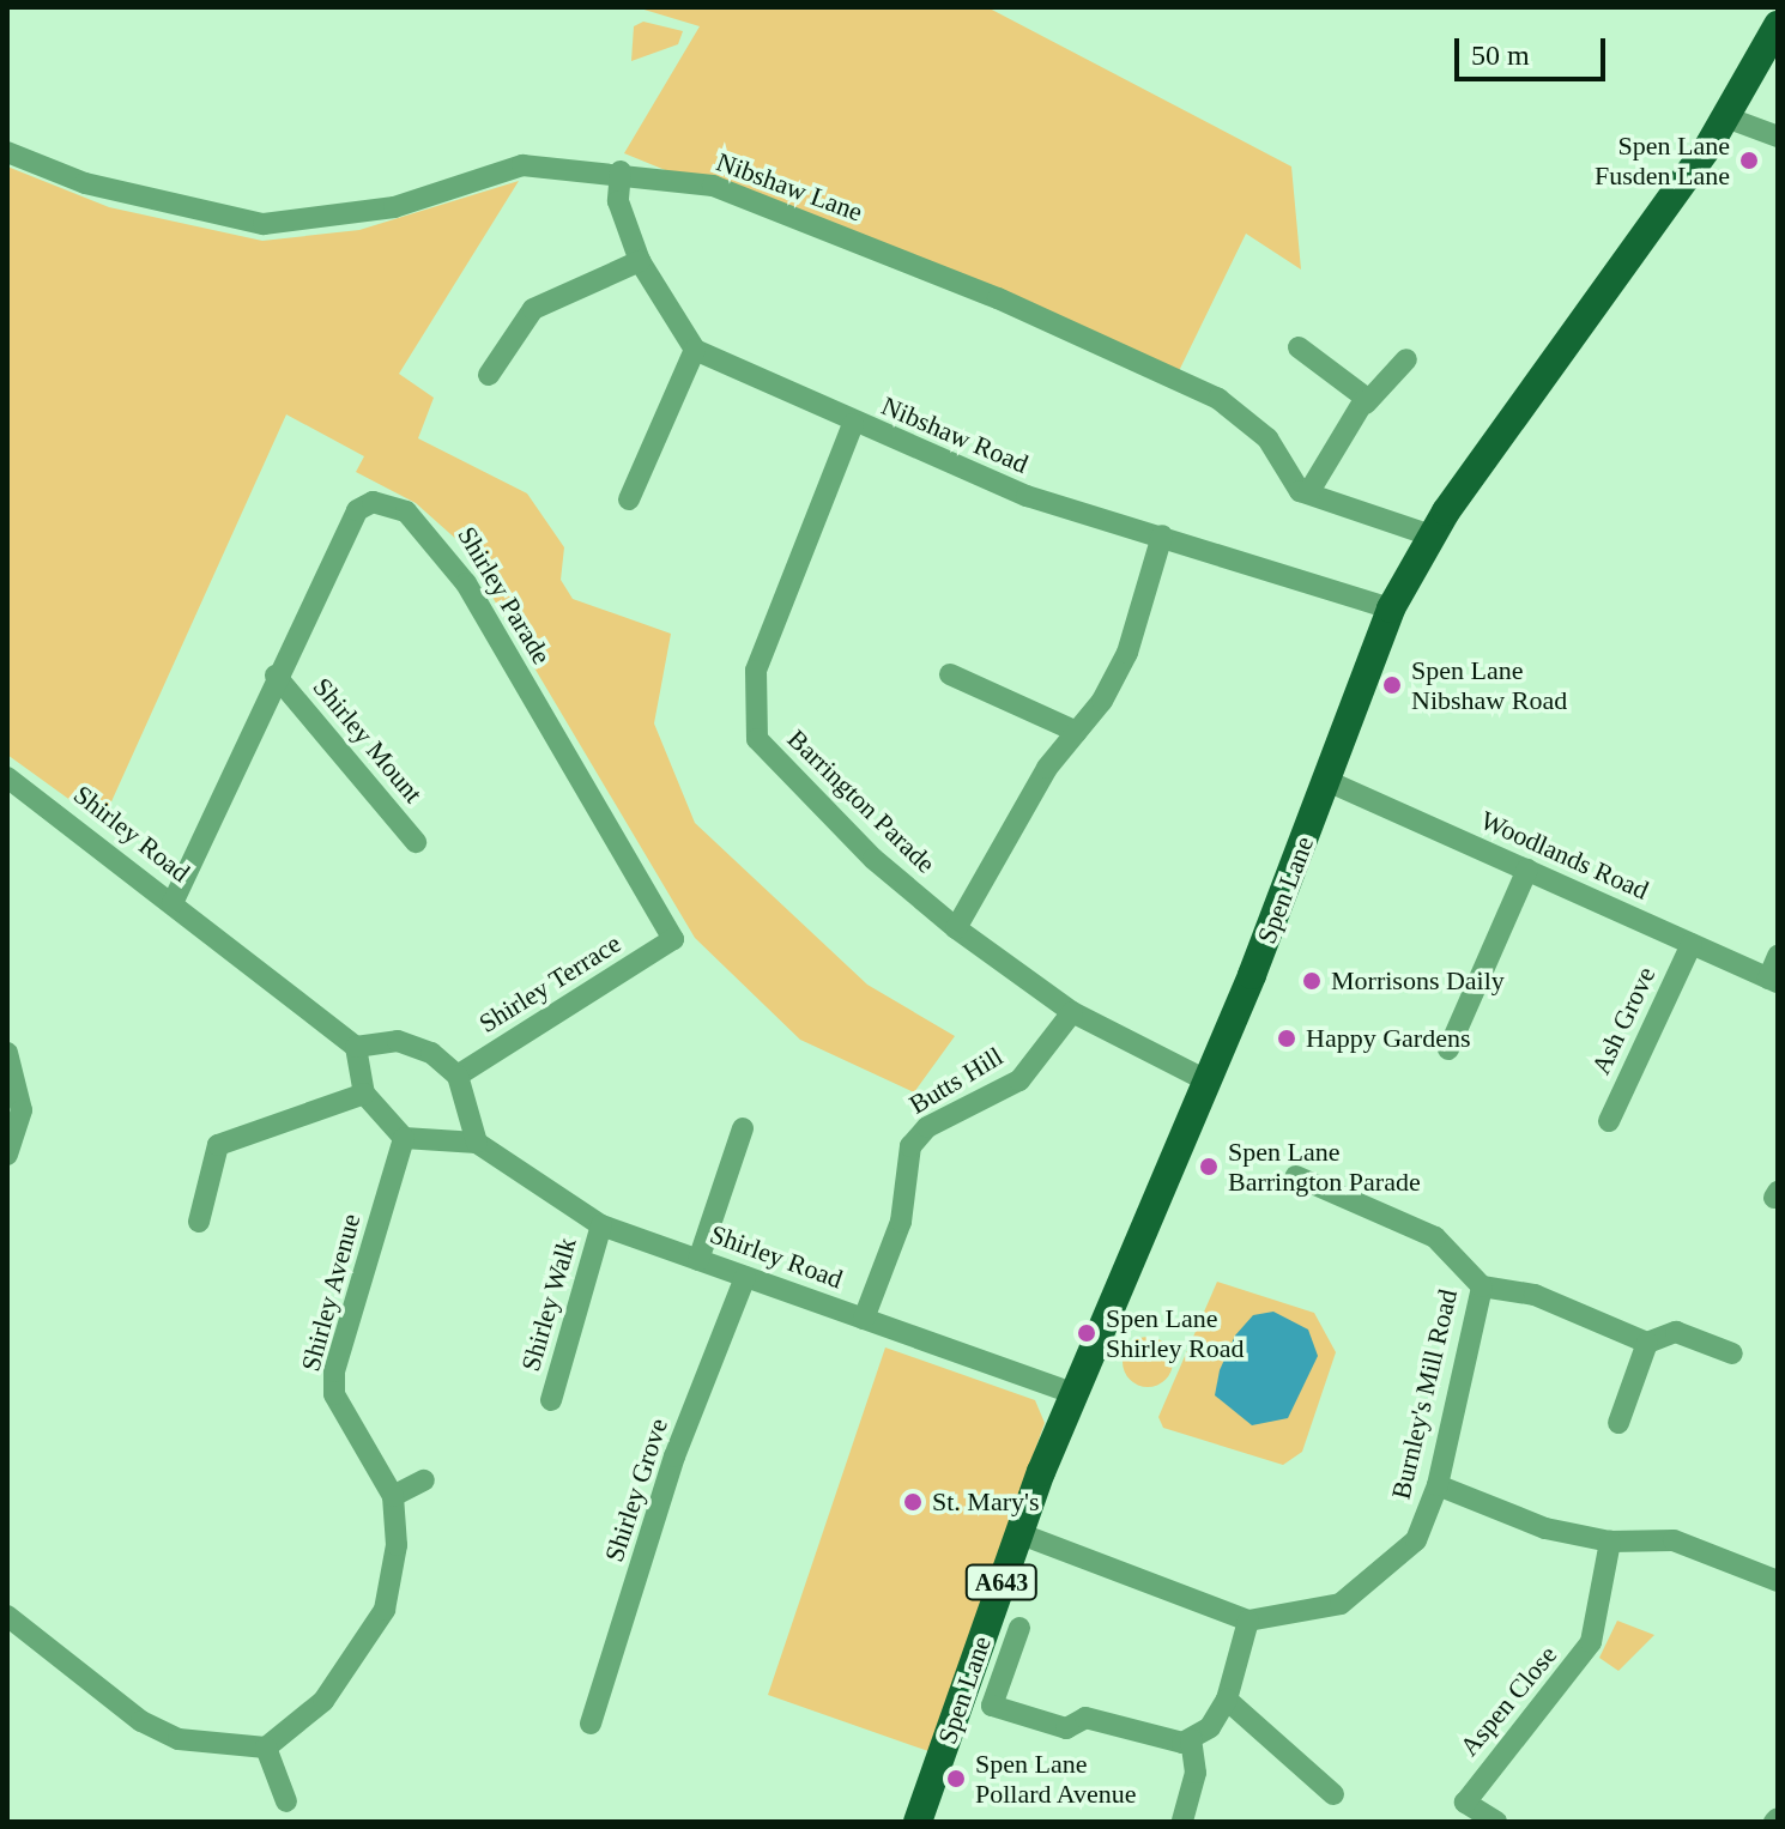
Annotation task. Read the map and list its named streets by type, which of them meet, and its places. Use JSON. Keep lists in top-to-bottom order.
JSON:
{
  "streets": {
    "main road": ["Spen Lane", "A643"],
    "street": [
      "Nibshaw Lane",
      "Nibshaw Road",
      "Shirley Parade",
      "Shirley Mount",
      "Barrington Parade",
      "Shirley Road",
      "Woodlands Road",
      "Shirley Terrace",
      "Ash Grove",
      "Butts Hill",
      "Shirley Avenue",
      "Shirley Walk",
      "Burnley's Mill Road",
      "Shirley Grove",
      "Aspen Close"
    ]
  },
  "crossings": [
    ["Nibshaw Road", "Barrington Parade"],
    ["Nibshaw Road", "Spen Lane"],
    ["Shirley Parade", "Shirley Mount"],
    ["Shirley Parade", "Shirley Road"],
    ["Shirley Parade", "Shirley Terrace"],
    ["Barrington Parade", "Spen Lane"],
    ["Barrington Parade", "Butts Hill"],
    ["Shirley Road", "Spen Lane"],
    ["Shirley Road", "Butts Hill"],
    ["Shirley Road", "Shirley Avenue"],
    ["Shirley Road", "Shirley Walk"],
    ["Shirley Road", "Shirley Grove"],
    ["Woodlands Road", "Spen Lane"],
    ["Woodlands Road", "Ash Grove"],
    ["Spen Lane", "Burnley's Mill Road"]
  ],
  "places": [
    "Spen Lane Fusden Lane",
    "Spen Lane Nibshaw Road",
    "Morrisons Daily",
    "Happy Gardens",
    "Spen Lane Barrington Parade",
    "Spen Lane Shirley Road",
    "St. Mary's",
    "Spen Lane Pollard Avenue"
  ],
  "scale_bar": "50 m"
}
